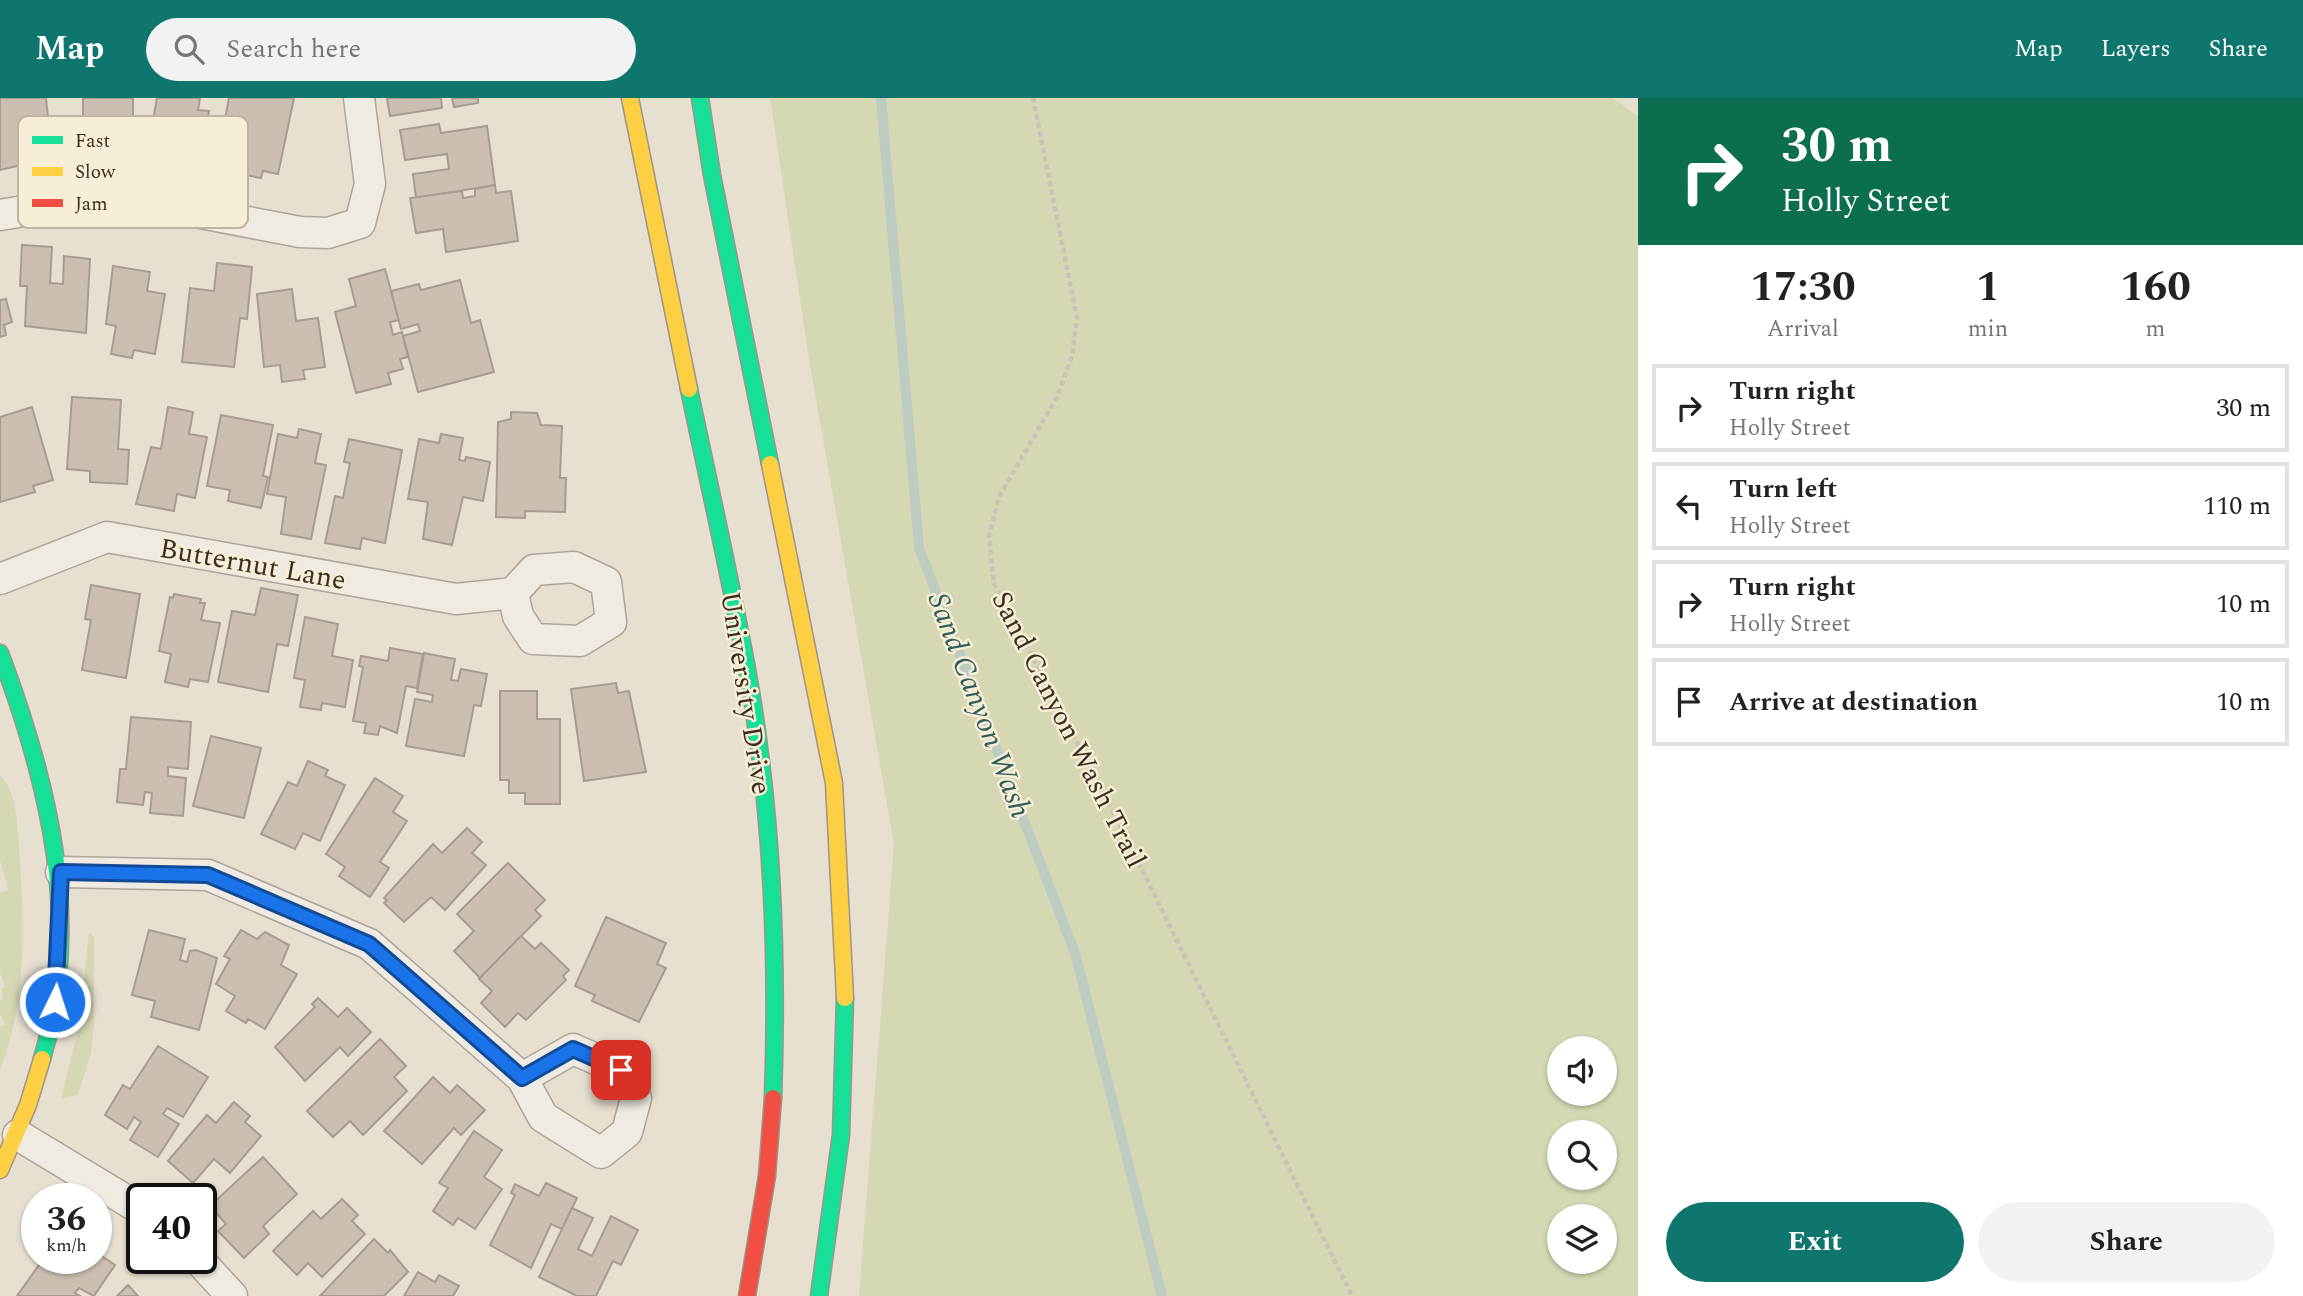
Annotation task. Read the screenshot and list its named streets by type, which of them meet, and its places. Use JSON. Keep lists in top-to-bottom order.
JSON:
{
  "streets": {
    "main road": ["University Drive"],
    "street": ["Butternut Lane"],
    "path": ["Sand Canyon Wash Trail"]
  },
  "water": ["Sand Canyon Wash"],
  "legend": ["Fast", "Slow", "Jam"],
  "page": {
    "header": "Map",
    "search": "Search here",
    "nav": ["Map", "Layers", "Share"],
    "turn": ["30 m", "Holly Street"],
    "eta": [
      "17:30",
      "Arrival",
      "1",
      "min",
      "160",
      "m"
    ],
    "list": [
      {
        "name": "Turn right",
        "note": "Holly Street",
        "value": "30 m"
      },
      {
        "name": "Turn left",
        "note": "Holly Street",
        "value": "110 m"
      },
      {
        "name": "Turn right",
        "note": "Holly Street",
        "value": "10 m"
      },
      {
        "name": "Arrive at destination",
        "value": "10 m"
      }
    ],
    "speed": "36 km/h",
    "limit": "40",
    "buttons": ["Exit", "Share"]
  }
}
